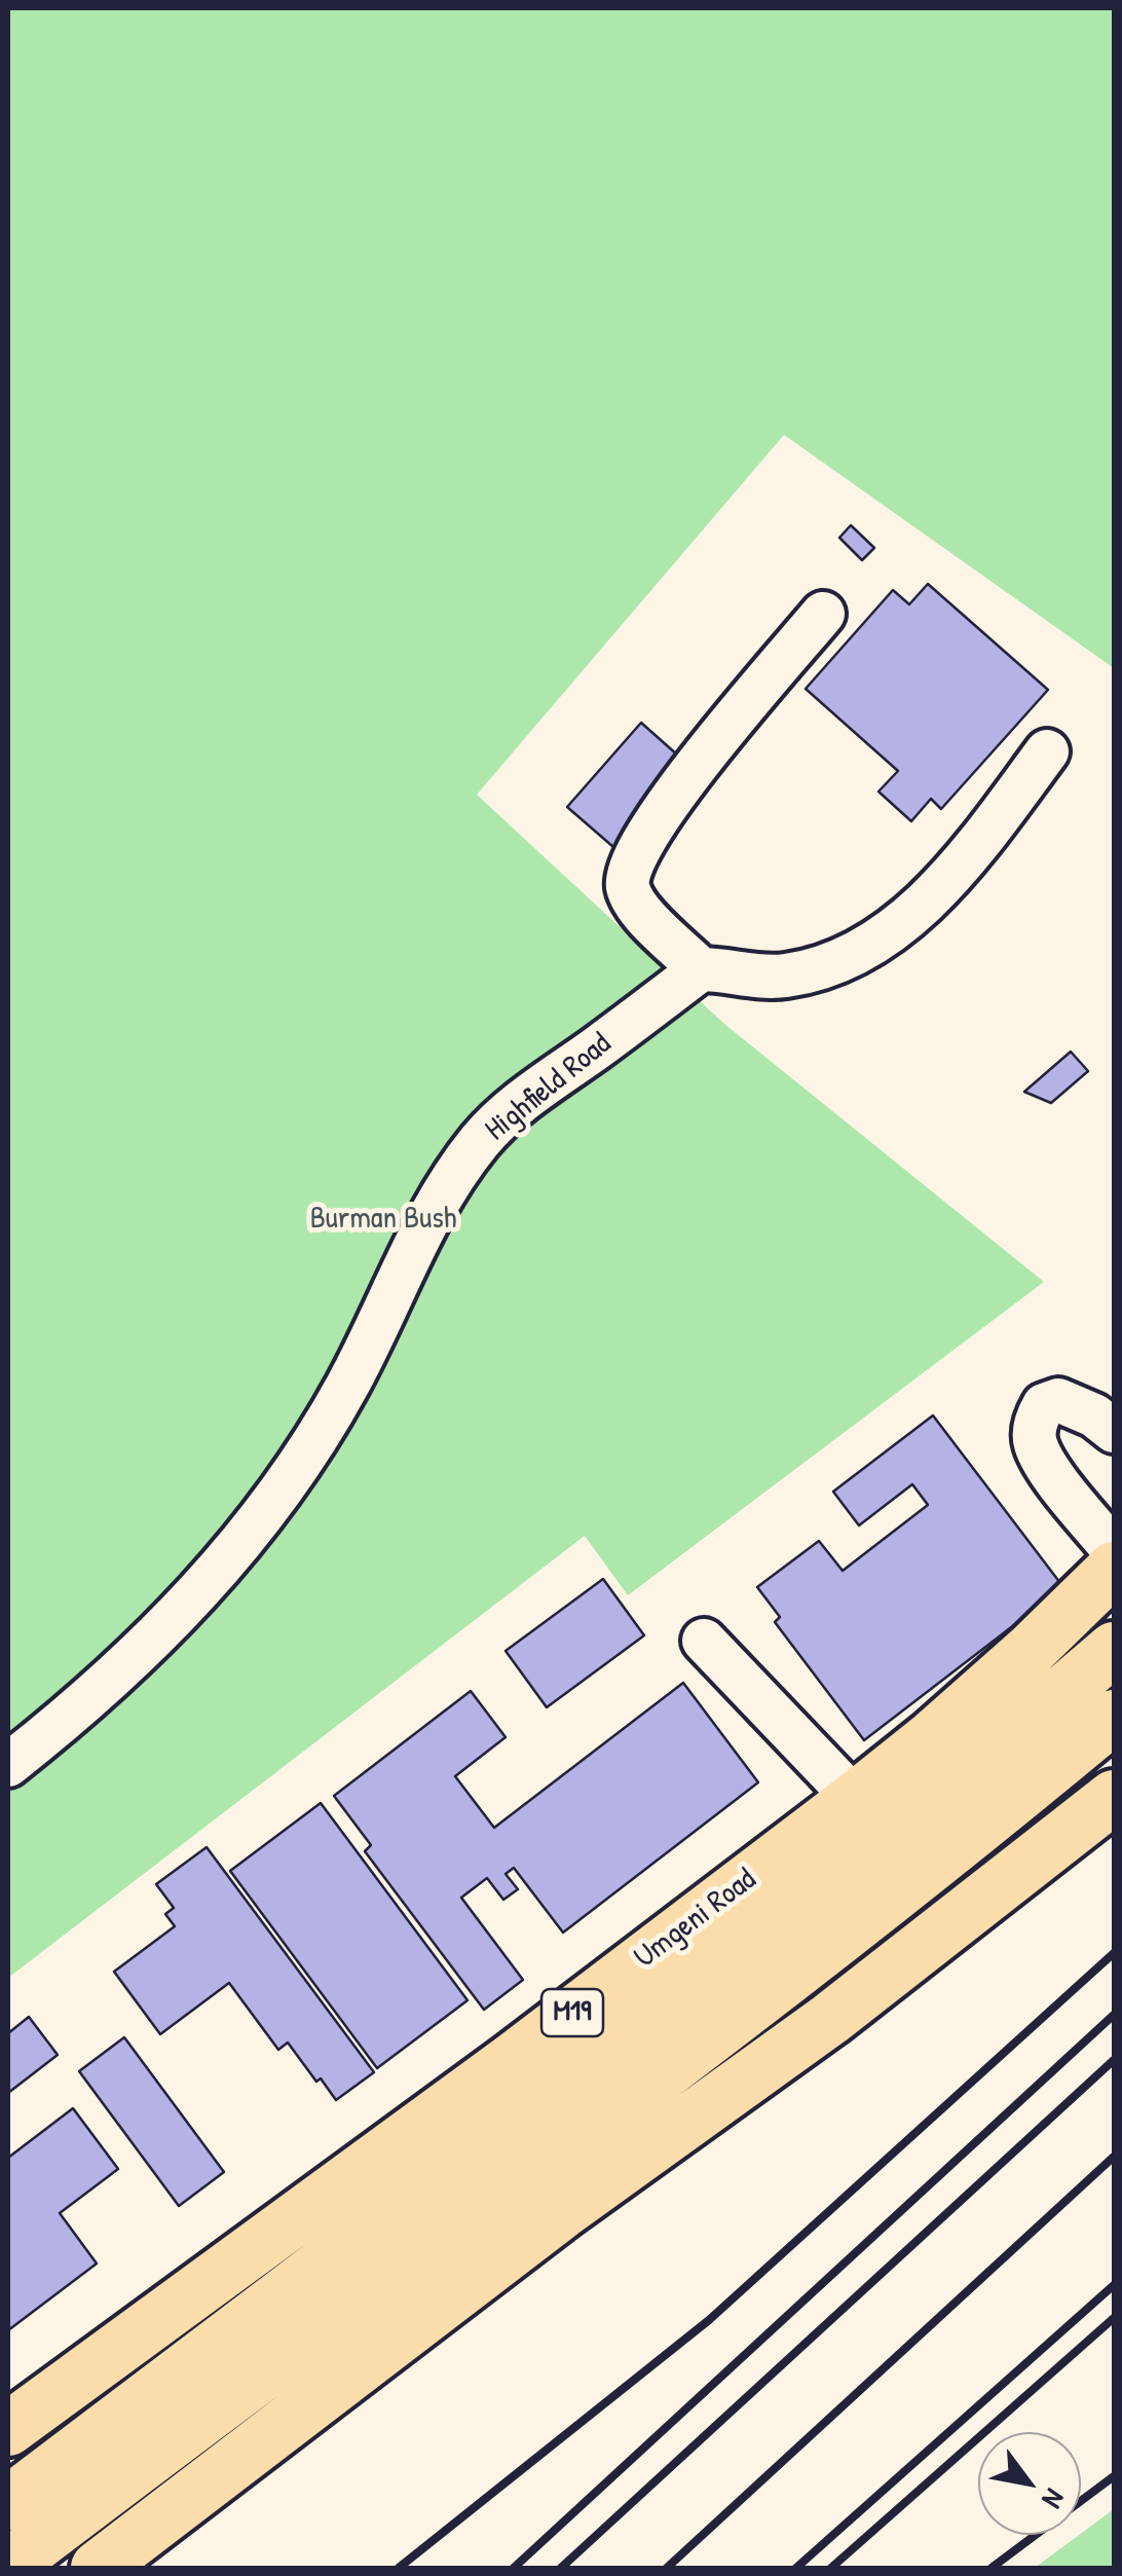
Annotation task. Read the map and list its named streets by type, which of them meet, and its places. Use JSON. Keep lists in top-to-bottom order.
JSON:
{
  "streets": {
    "main road": ["Umgeni Road", "M19"],
    "lane": ["Highfield Road"]
  },
  "parks": ["Burman Bush"],
  "north": "bottom right"
}
